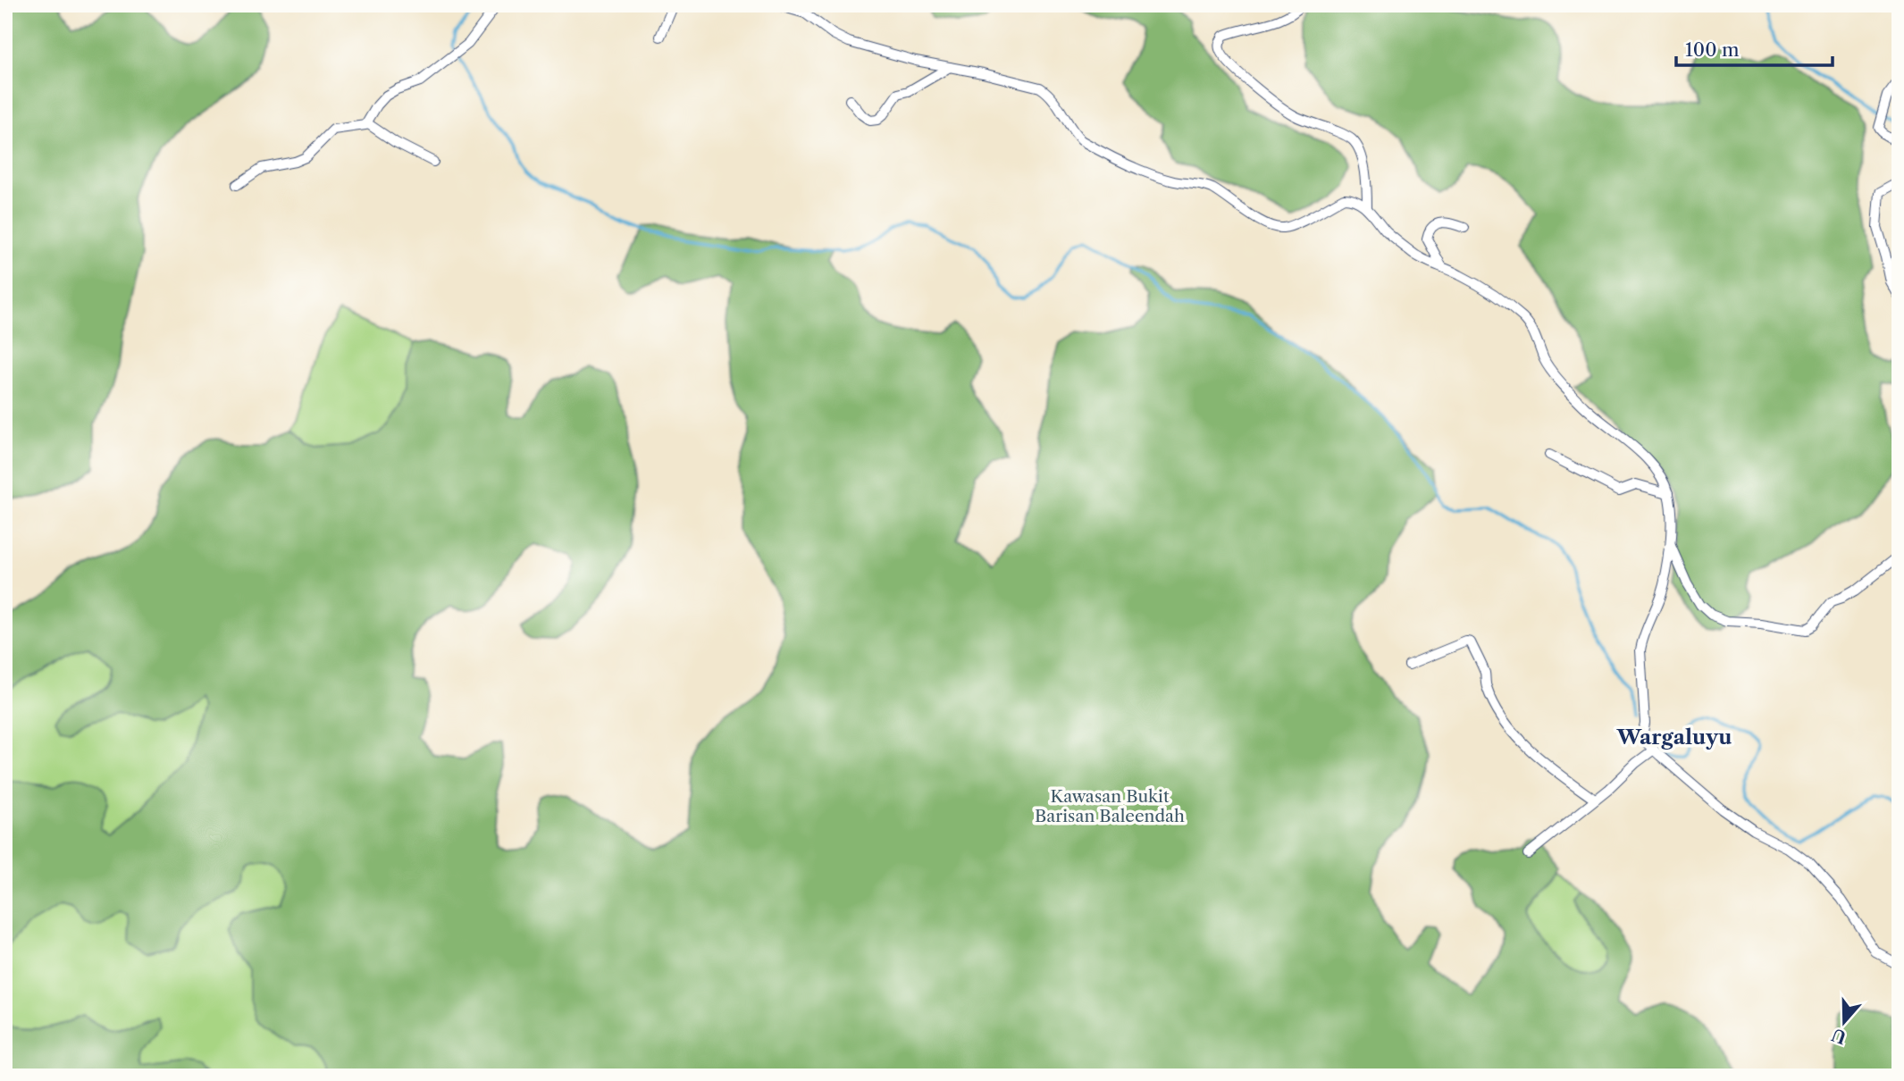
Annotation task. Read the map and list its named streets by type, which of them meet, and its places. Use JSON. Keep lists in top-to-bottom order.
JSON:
{
  "districts": ["Wargaluyu"],
  "parks": ["Kawasan Bukit Barisan Baleendah"],
  "scale_bar": "100 m",
  "north": "bottom"
}
